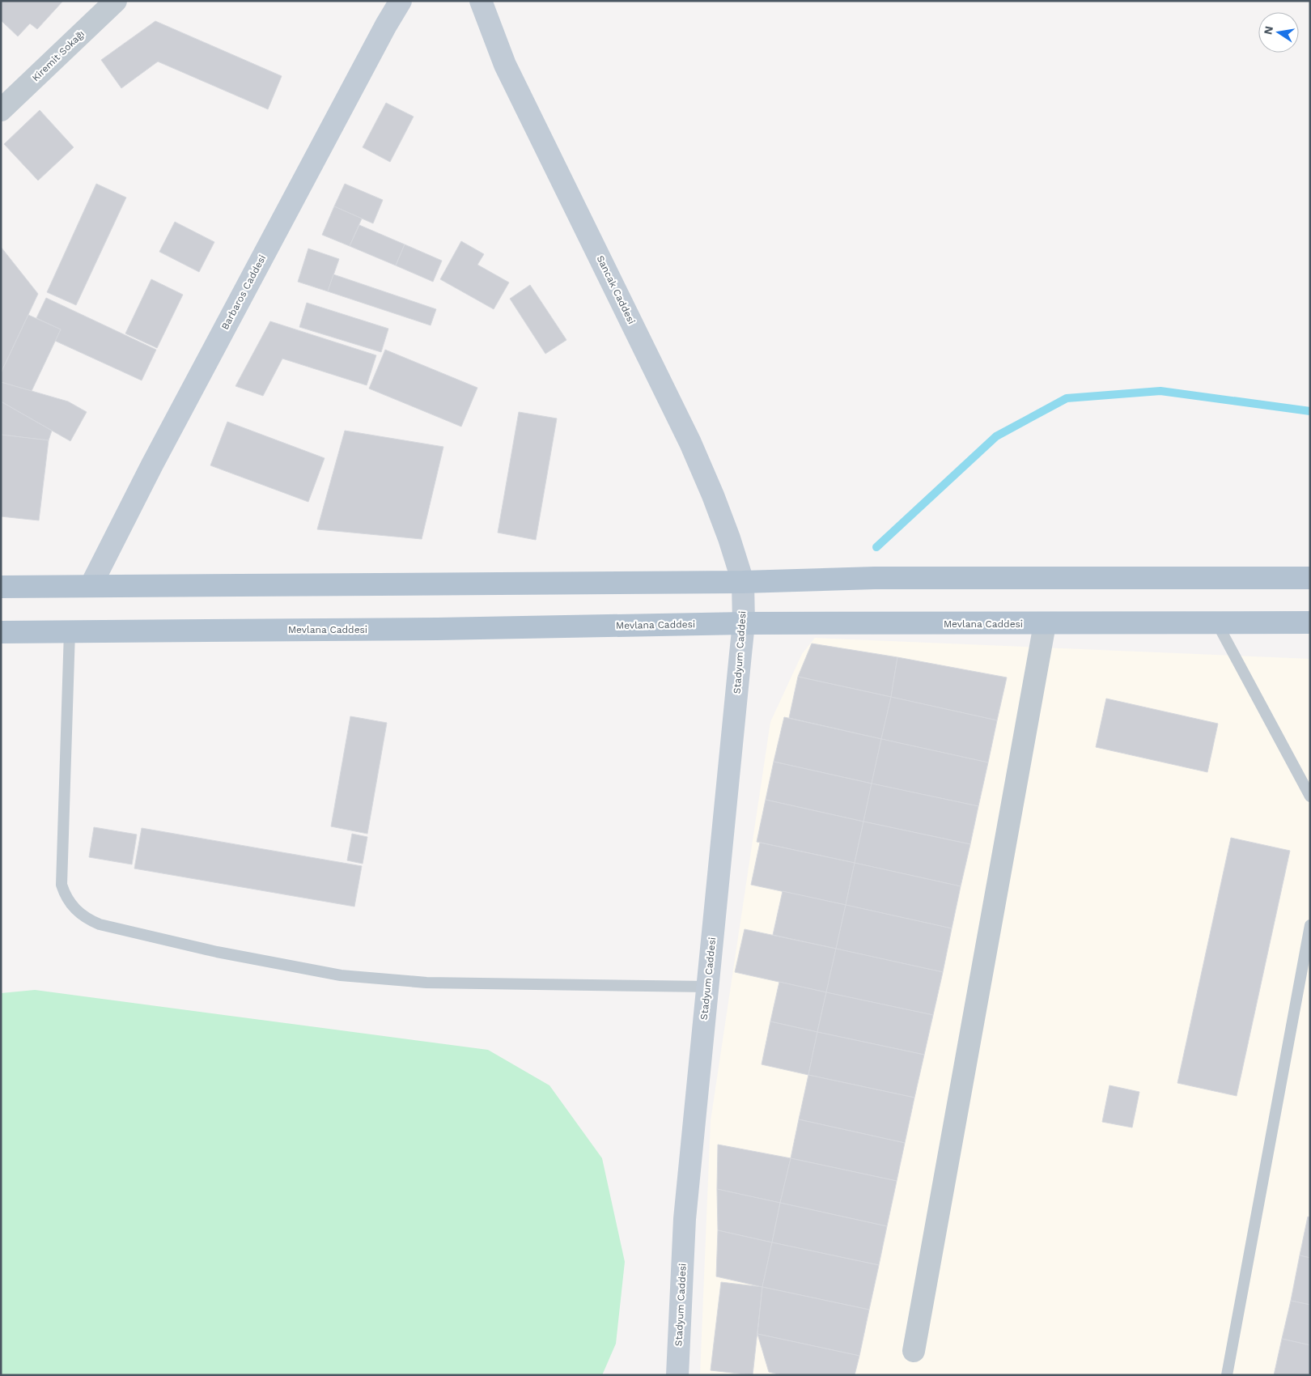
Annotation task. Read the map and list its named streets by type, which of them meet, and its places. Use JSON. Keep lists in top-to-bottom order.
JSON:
{
  "streets": {
    "main road": ["Mevlana Caddesi"],
    "street": [
      "Kiremit Sokağı",
      "Sancak Caddesi",
      "Barbaros Caddesi",
      "Stadyum Caddesi"
    ]
  },
  "crossings": [
    ["Sancak Caddesi", "Stadyum Caddesi"],
    ["Mevlana Caddesi", "Stadyum Caddesi"]
  ],
  "north": "left"
}
